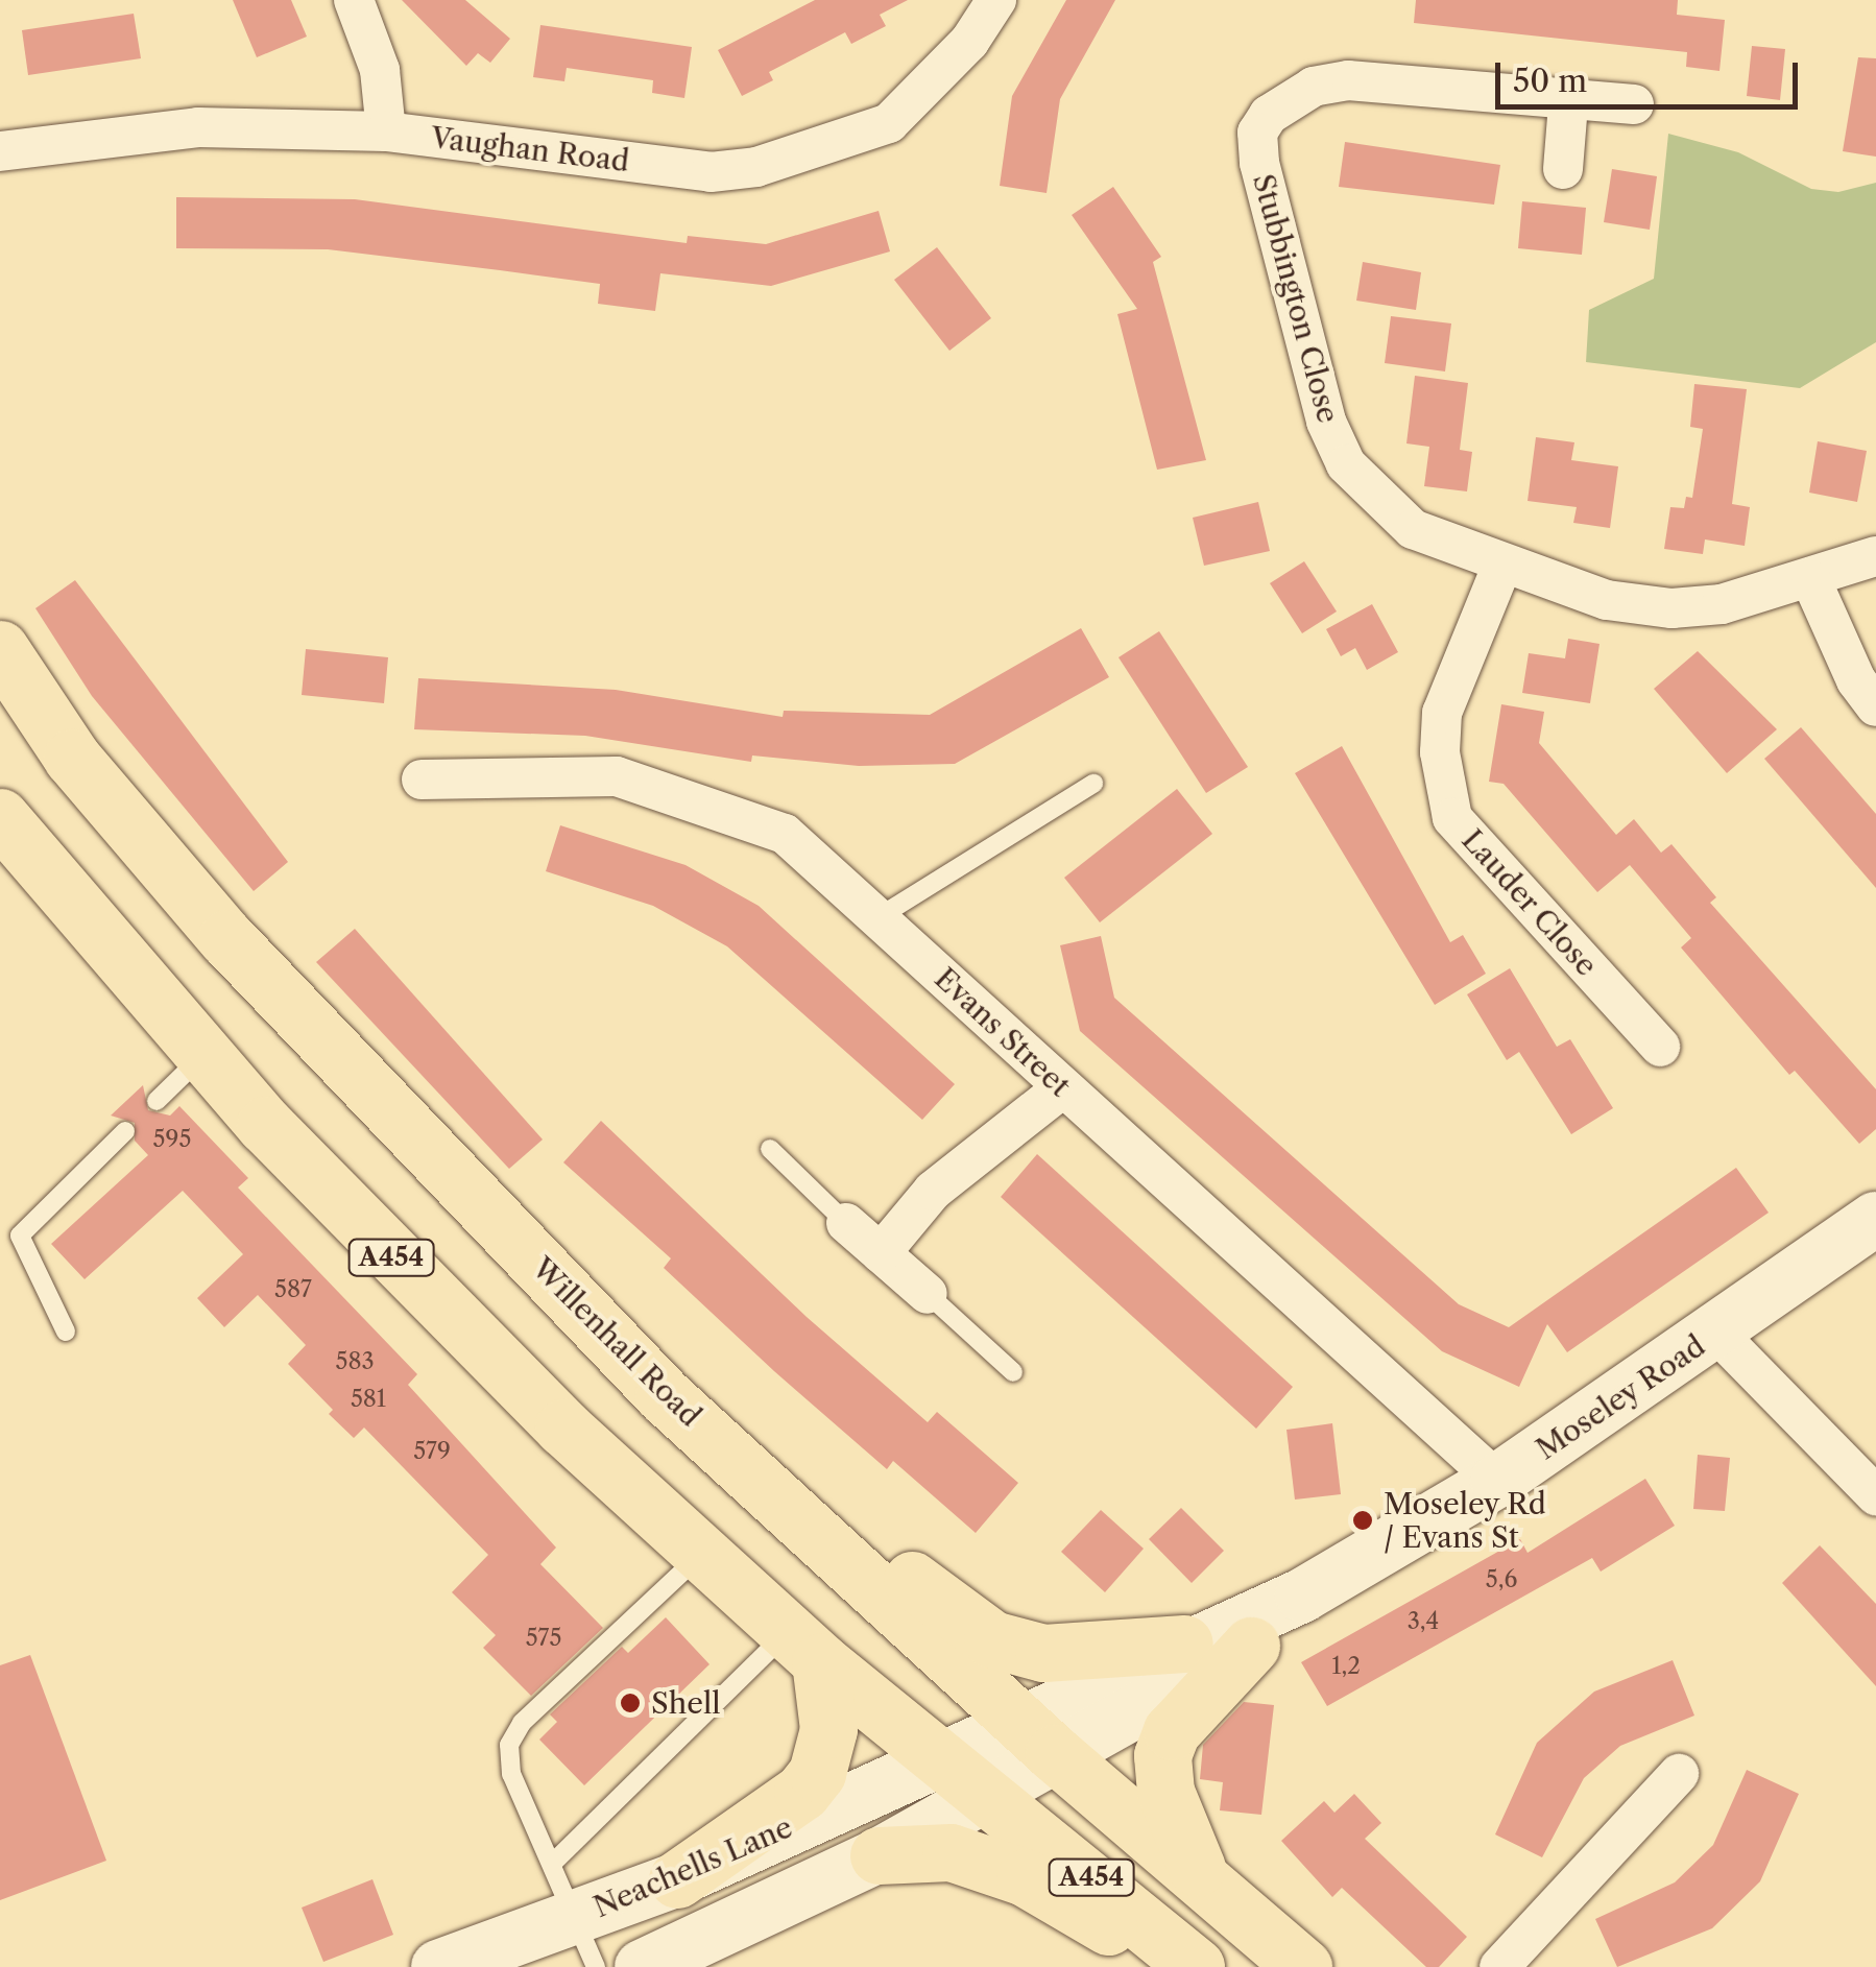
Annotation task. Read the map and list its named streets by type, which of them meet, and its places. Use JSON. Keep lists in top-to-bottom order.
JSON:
{
  "streets": {
    "highway": ["A454", "Willenhall Road"],
    "street": [
      "Vaughan Road",
      "Stubbington Close",
      "Lauder Close",
      "Evans Street",
      "Moseley Road",
      "Neachells Lane"
    ]
  },
  "crossings": [
    ["Stubbington Close", "Lauder Close"],
    ["Evans Street", "Moseley Road"],
    ["A454", "Moseley Road"],
    ["A454", "Neachells Lane"],
    ["Willenhall Road", "Moseley Road"],
    ["Moseley Road", "Neachells Lane"]
  ],
  "places": ["Moseley Rd / Evans St", "Shell"],
  "house_numbers": [
    "595",
    "587",
    "583",
    "581",
    "579",
    "5,6",
    "3,4",
    "575",
    "1,2"
  ],
  "scale_bar": "50 m"
}
